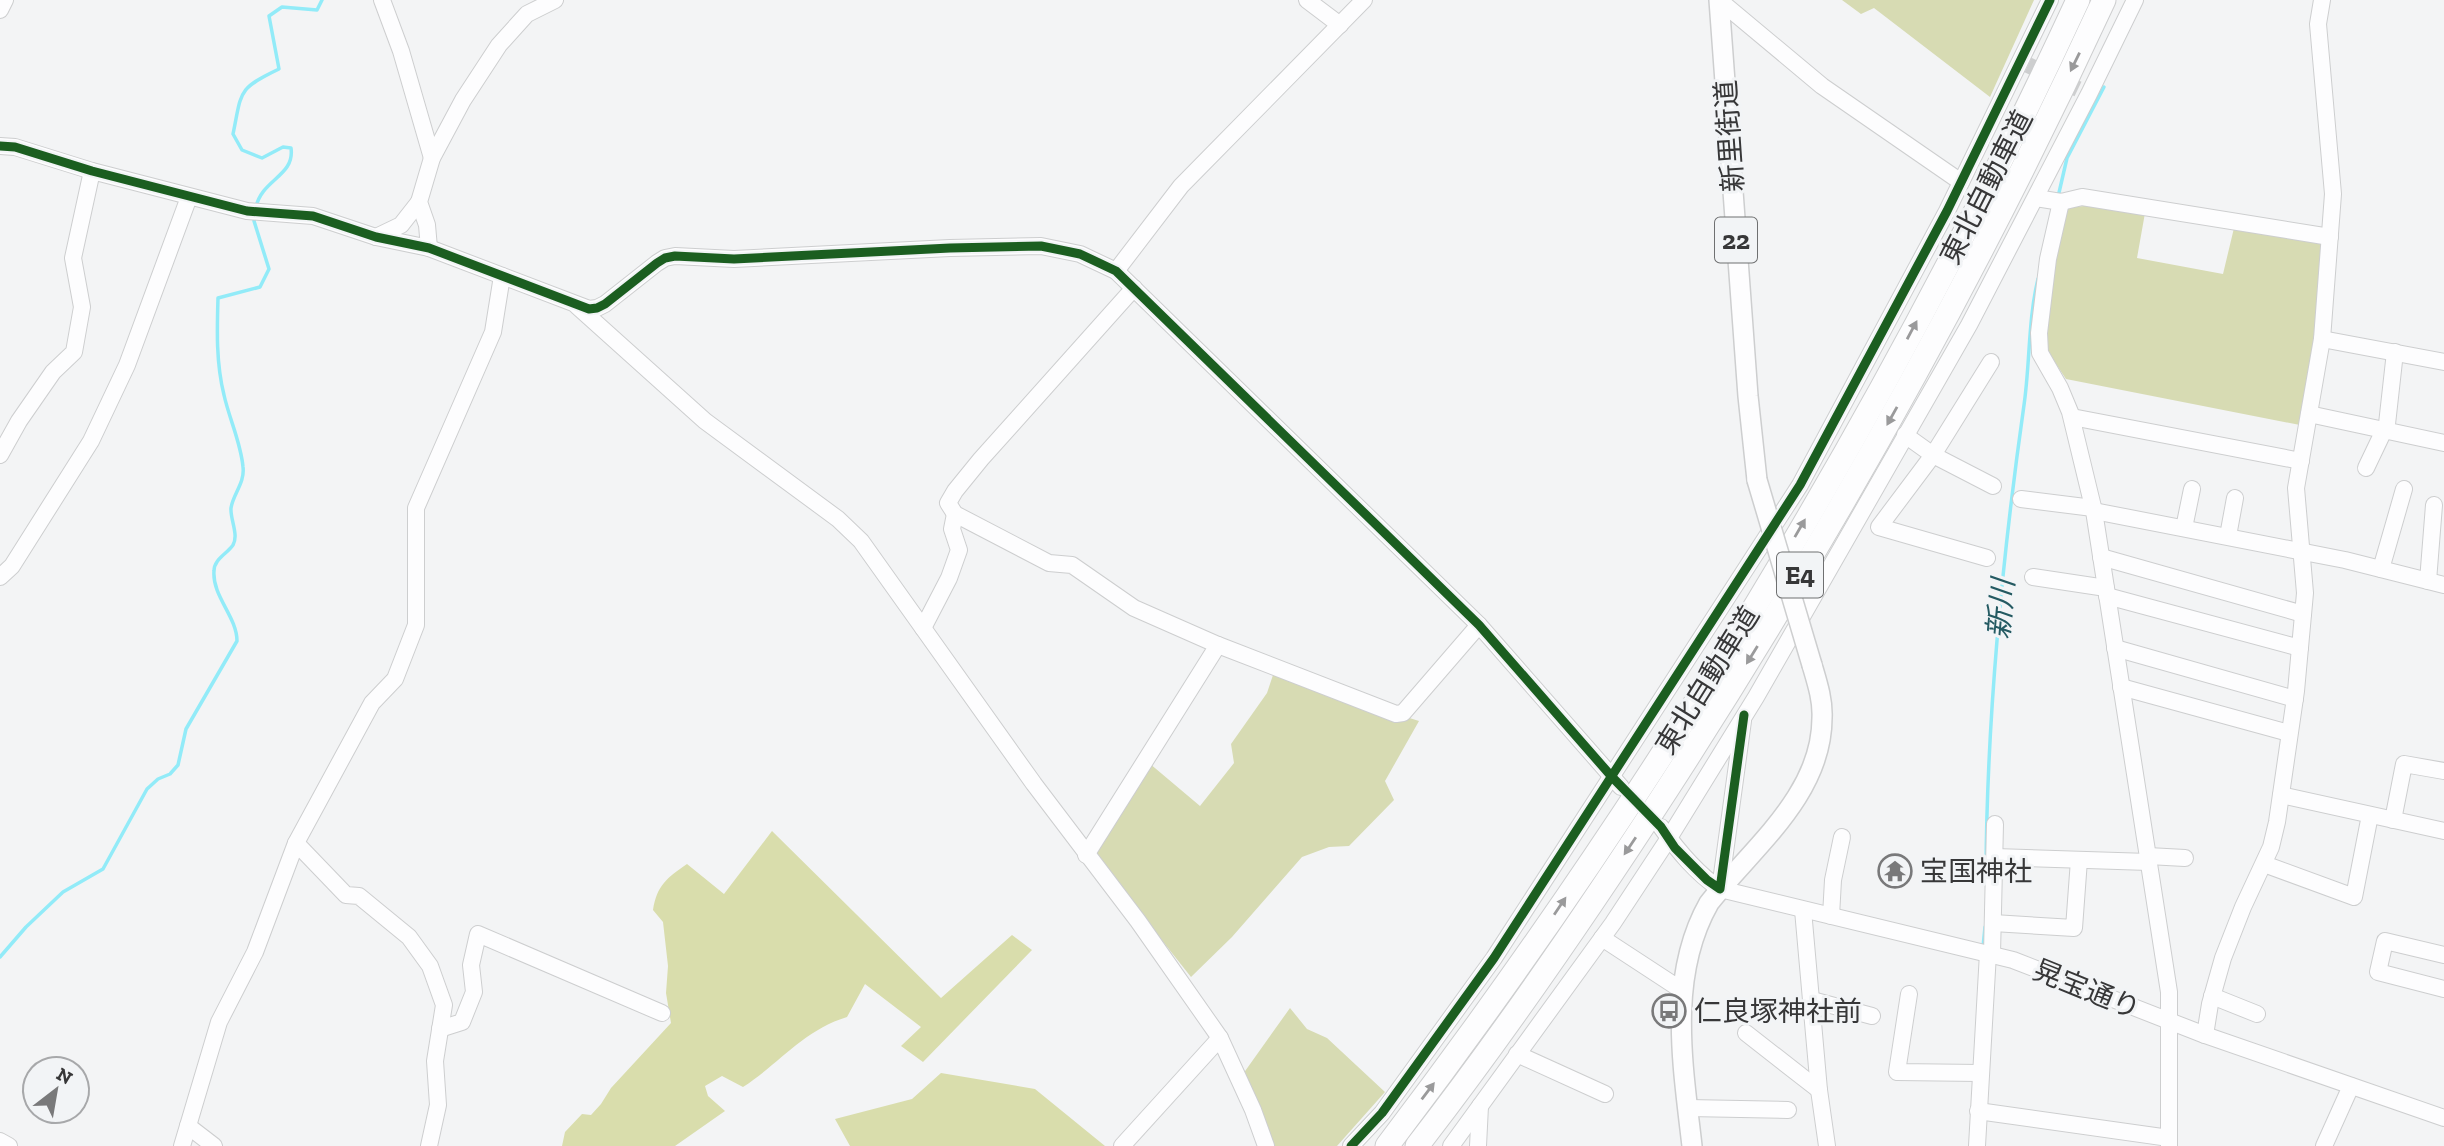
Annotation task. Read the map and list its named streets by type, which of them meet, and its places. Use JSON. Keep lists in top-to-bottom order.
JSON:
{
  "streets": {
    "highway": ["東北自動車道", "E4"],
    "main road": ["新里街道", "22"],
    "street": ["晃宝通り"]
  },
  "crossings": [
    ["新里街道", "22"],
    ["新里街道", "晃宝通り"],
    ["22", "晃宝通り"]
  ],
  "water": ["新川"],
  "places": {
    "temple": ["宝国神社"],
    "bus stop": ["仁良塚神社前"]
  },
  "north": "top right"
}
